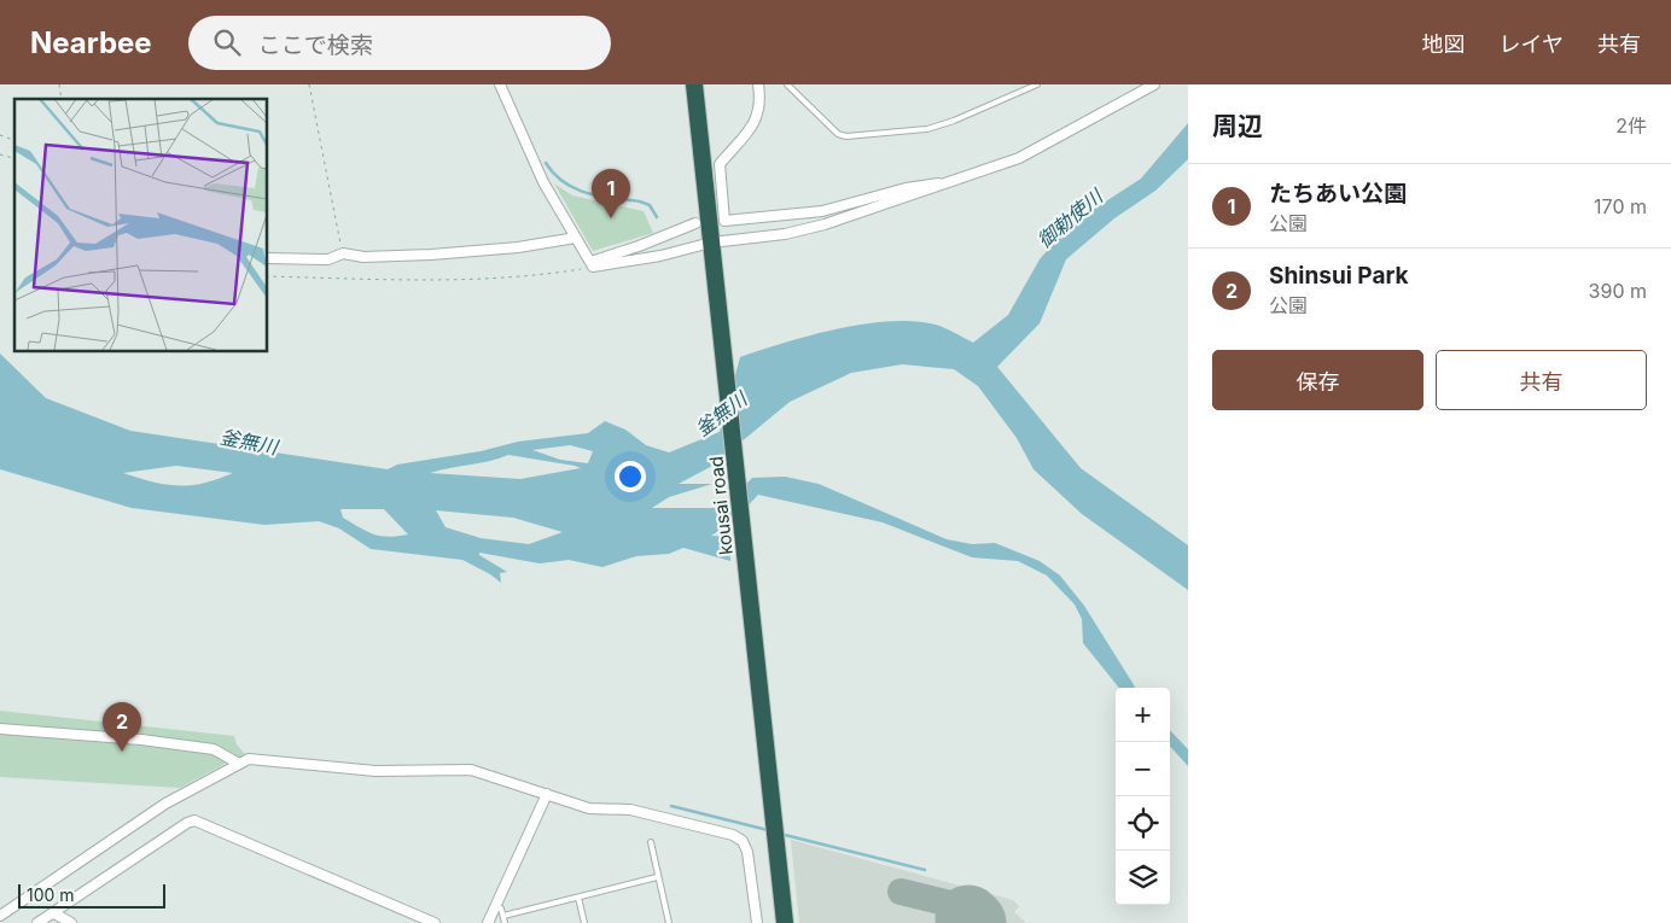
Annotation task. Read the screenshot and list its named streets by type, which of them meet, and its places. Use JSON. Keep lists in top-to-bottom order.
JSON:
{
  "streets": {
    "highway": ["kousai road"]
  },
  "water": ["御勅使川", "釜無川"],
  "scale_bar": "100 m",
  "page": {
    "header": "Nearbee",
    "search": "ここで検索",
    "nav": ["地図", "レイヤ", "共有"],
    "heading": ["周辺", "2件"],
    "list": [
      {
        "mark": "1",
        "name": "たちあい公園",
        "note": "公園",
        "value": "170 m"
      },
      {
        "mark": "2",
        "name": "Shinsui Park",
        "note": "公園",
        "value": "390 m"
      }
    ],
    "pins": ["1", "2"],
    "buttons": ["保存", "共有"],
    "map_buttons": ["+", "−"],
    "scale": "100 m"
  }
}
